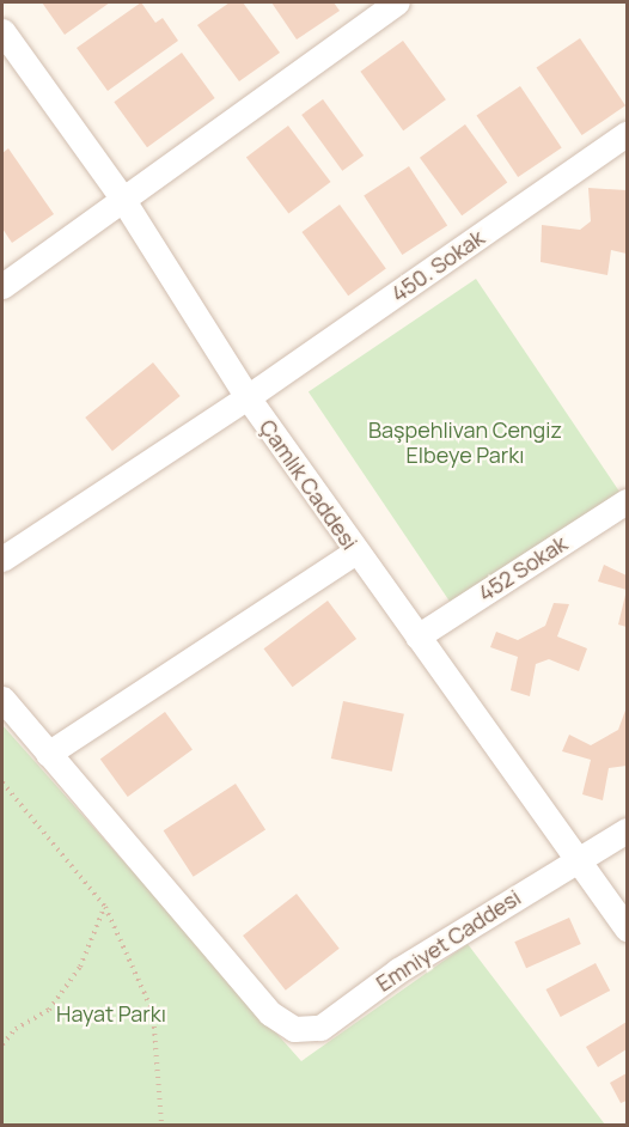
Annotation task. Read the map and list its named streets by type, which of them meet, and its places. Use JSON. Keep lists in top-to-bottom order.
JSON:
{
  "streets": {
    "street": [
      "450. Sokak",
      "Çamlık Caddesi",
      "452 Sokak",
      "Emniyet Caddesi"
    ]
  },
  "crossings": [
    ["450. Sokak", "Çamlık Caddesi"],
    ["Çamlık Caddesi", "452 Sokak"],
    ["Çamlık Caddesi", "Emniyet Caddesi"]
  ],
  "parks": ["Başpehlivan Cengiz Elbeye Parkı", "Hayat Parkı"]
}
